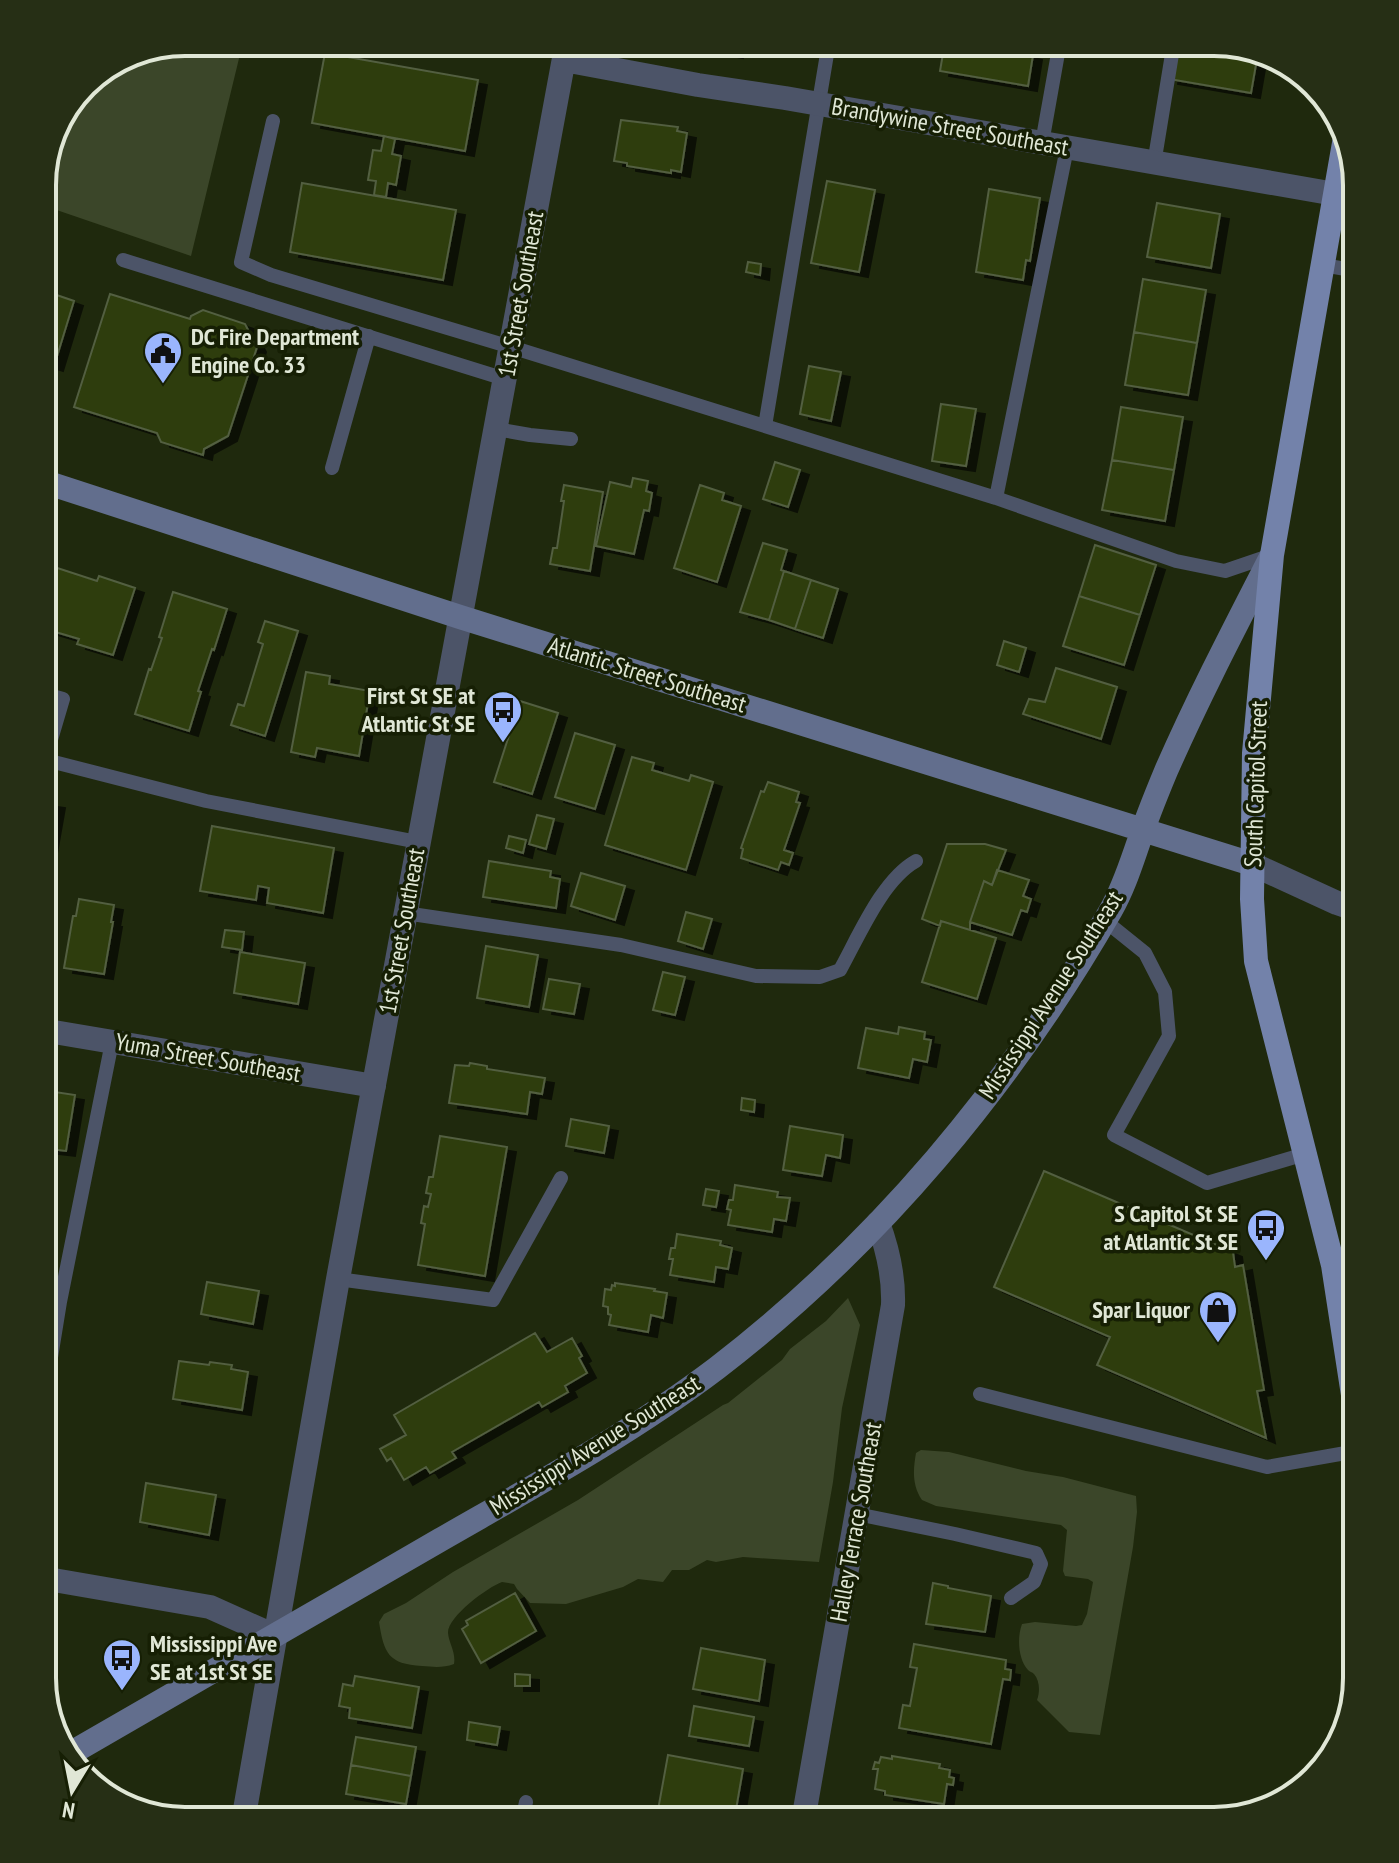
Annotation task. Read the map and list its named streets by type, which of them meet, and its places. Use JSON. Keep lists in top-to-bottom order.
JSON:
{
  "streets": {
    "main road": ["Atlantic Street Southeast", "South Capitol Street", "Mississippi Avenue Southeast"],
    "street": [
      "Brandywine Street Southeast",
      "1st Street Southeast",
      "Yuma Street Southeast",
      "Halley Terrace Southeast"
    ]
  },
  "crossings": [
    ["Brandywine Street Southeast", "South Capitol Street"],
    ["1st Street Southeast", "Atlantic Street Southeast"],
    ["1st Street Southeast", "Mississippi Avenue Southeast"],
    ["1st Street Southeast", "Yuma Street Southeast"],
    ["Atlantic Street Southeast", "South Capitol Street"],
    ["Atlantic Street Southeast", "Mississippi Avenue Southeast"],
    ["South Capitol Street", "Mississippi Avenue Southeast"],
    ["Mississippi Avenue Southeast", "Halley Terrace Southeast"]
  ],
  "places": {
    "public building": ["DC Fire Department Engine Co. 33"],
    "bus stop": ["First St SE at Atlantic St SE", "S Capitol St SE at Atlantic St SE", "Mississippi Ave SE at 1st St SE"],
    "shop": ["Spar Liquor"]
  },
  "north": "bottom"
}
